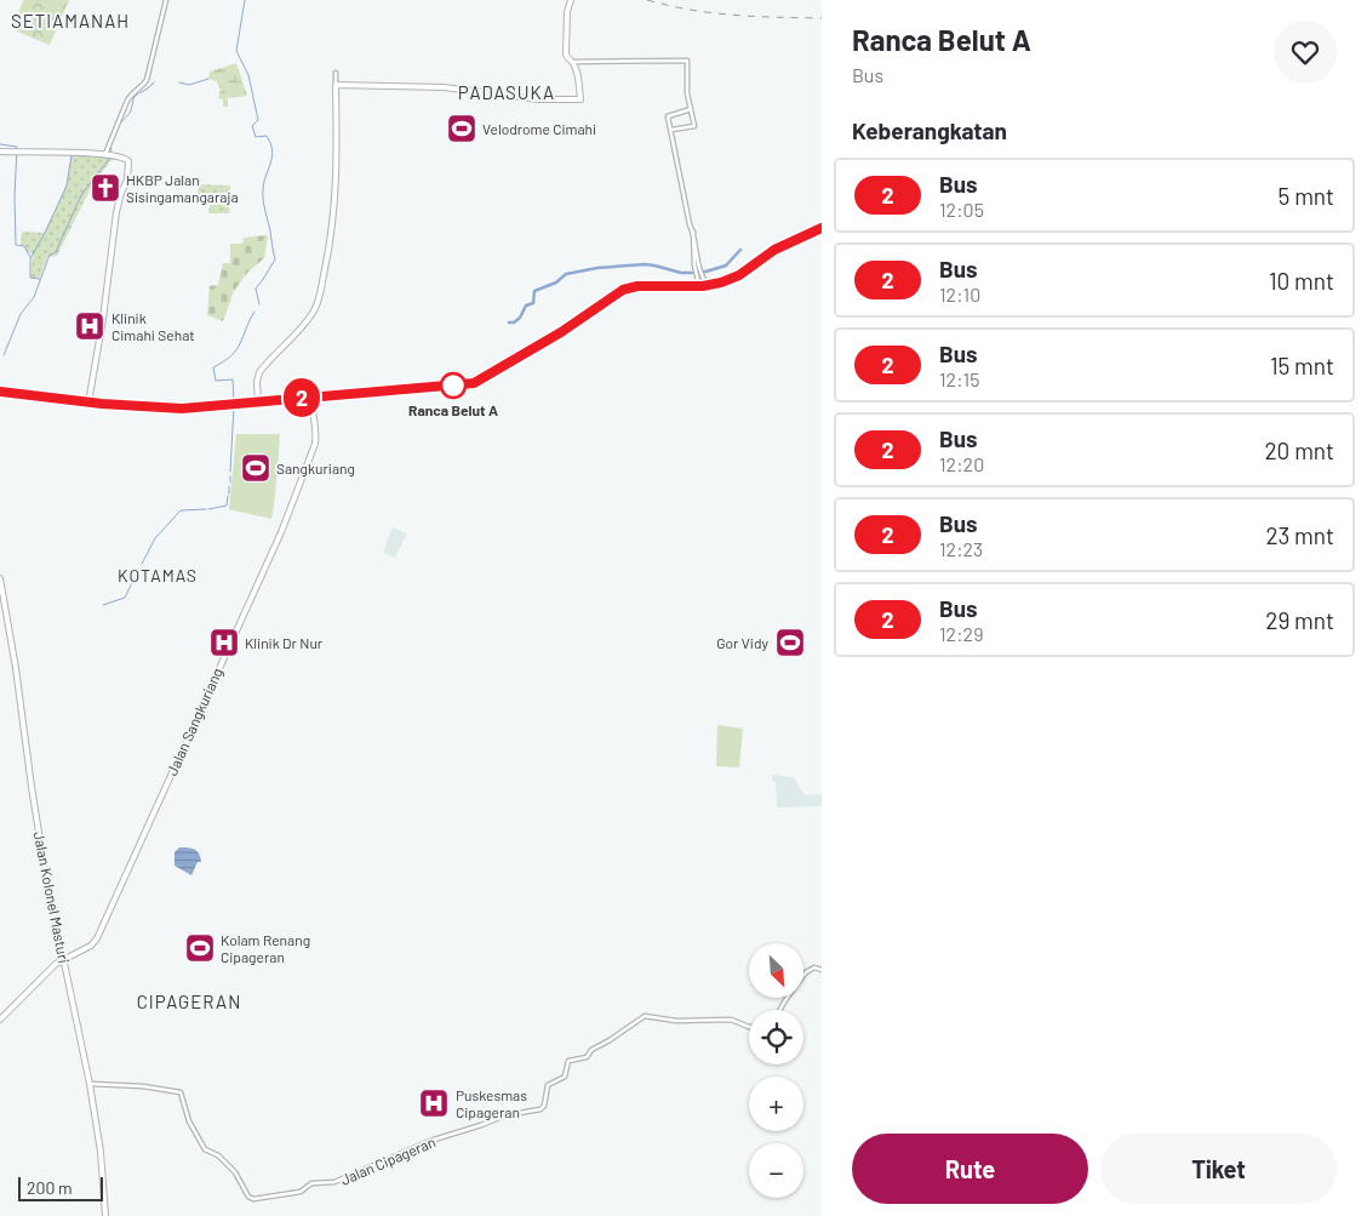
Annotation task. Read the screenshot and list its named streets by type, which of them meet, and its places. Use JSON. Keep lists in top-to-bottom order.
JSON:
{
  "streets": {
    "main road": ["Jalan Sangkuriang", "Jalan Kolonel Masturi"],
    "street": ["Jalan Cipageran"]
  },
  "crossings": [
    ["Jalan Sangkuriang", "Jalan Kolonel Masturi"],
    ["Jalan Kolonel Masturi", "Jalan Cipageran"]
  ],
  "districts": [
    "SETIAMANAH",
    "PADASUKA",
    "KOTAMAS",
    "CIPAGERAN"
  ],
  "places": {
    "sports": [
      "Velodrome Cimahi",
      "Sangkuriang",
      "Gor Vidy",
      "Kolam Renang Cipageran"
    ],
    "church": ["HKBP Jalan Sisingamangaraja"],
    "hospital": ["Klinik Cimahi Sehat", "Klinik Dr Nur", "Puskesmas Cipageran"],
    "other": ["Ranca Belut A"]
  },
  "lines": ["bus line 2"],
  "scale_bar": "200 m",
  "north": "bottom right",
  "page": {
    "on_map": "2",
    "heading": [
      ["Ranca Belut A", "Bus"],
      "Keberangkatan"
    ],
    "list": [
      {
        "mark": "2",
        "name": "Bus",
        "note": "12:05",
        "value": "5 mnt"
      },
      {
        "mark": "2",
        "name": "Bus",
        "note": "12:10",
        "value": "10 mnt"
      },
      {
        "mark": "2",
        "name": "Bus",
        "note": "12:15",
        "value": "15 mnt"
      },
      {
        "mark": "2",
        "name": "Bus",
        "note": "12:20",
        "value": "20 mnt"
      },
      {
        "mark": "2",
        "name": "Bus",
        "note": "12:23",
        "value": "23 mnt"
      },
      {
        "mark": "2",
        "name": "Bus",
        "note": "12:29",
        "value": "29 mnt"
      }
    ],
    "map_buttons": ["+", "−"],
    "buttons": ["Rute", "Tiket"],
    "scale": "200 m"
  }
}
